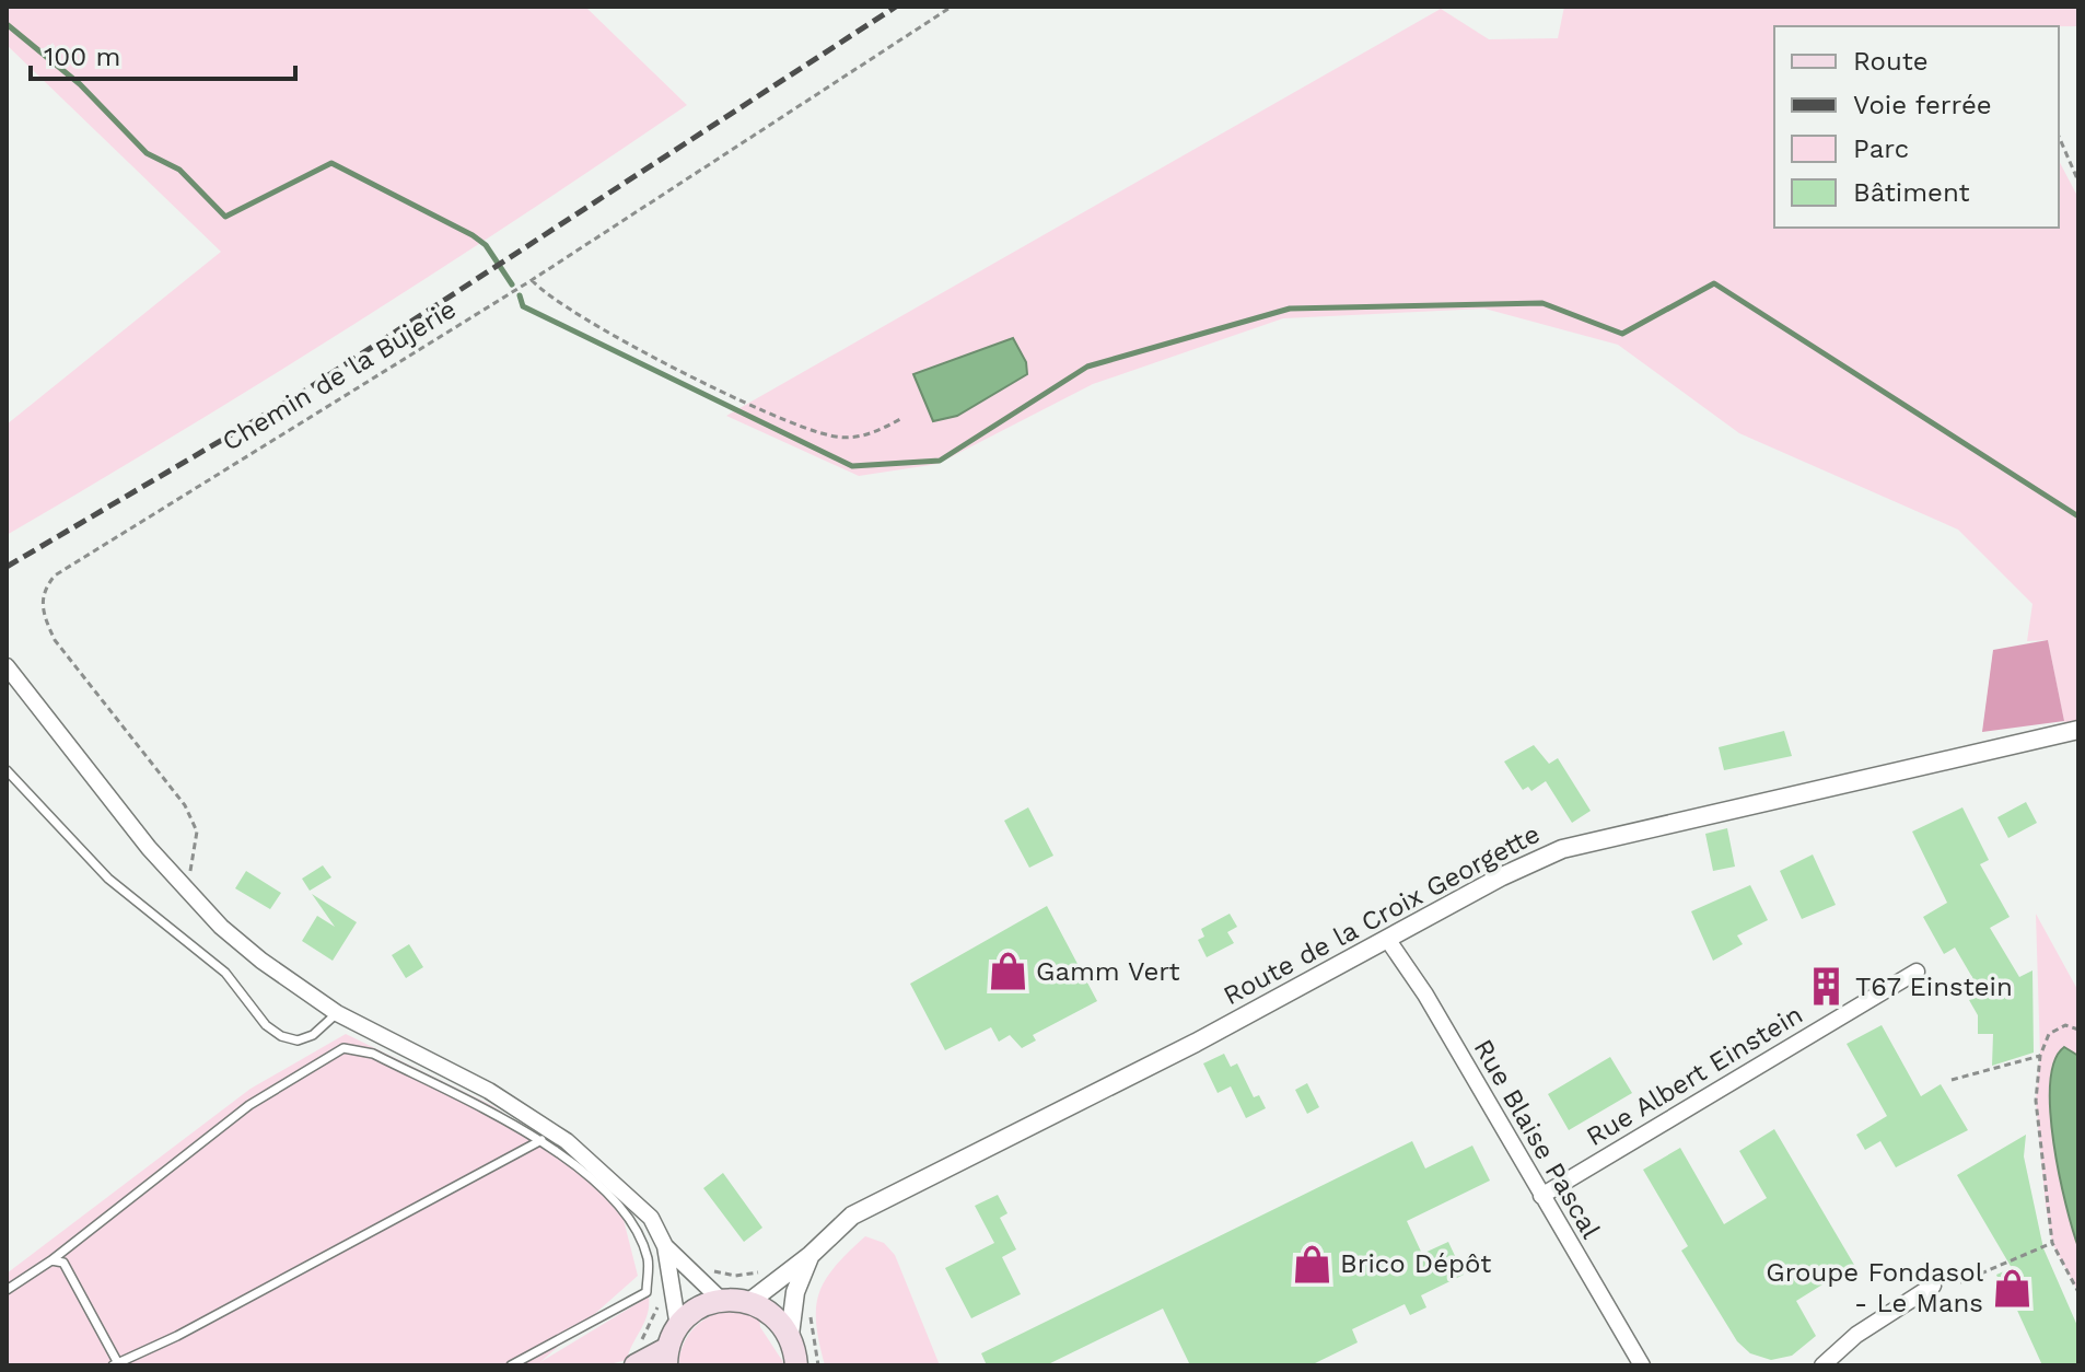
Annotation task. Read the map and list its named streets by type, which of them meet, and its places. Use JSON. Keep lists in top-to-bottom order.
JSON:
{
  "streets": {
    "street": ["Route de la Croix Georgette", "Rue Albert Einstein", "Rue Blaise Pascal"],
    "path": ["Chemin de la Bujerie"]
  },
  "crossings": [
    ["Route de la Croix Georgette", "Rue Blaise Pascal"],
    ["Rue Albert Einstein", "Rue Blaise Pascal"]
  ],
  "places": {
    "shop": ["Gamm Vert", "Brico Dépôt", "Groupe Fondasol - Le Mans"],
    "building": ["T67 Einstein"]
  },
  "legend": [
    "Route",
    "Voie ferrée",
    "Parc",
    "Bâtiment"
  ],
  "scale_bar": "100 m"
}
